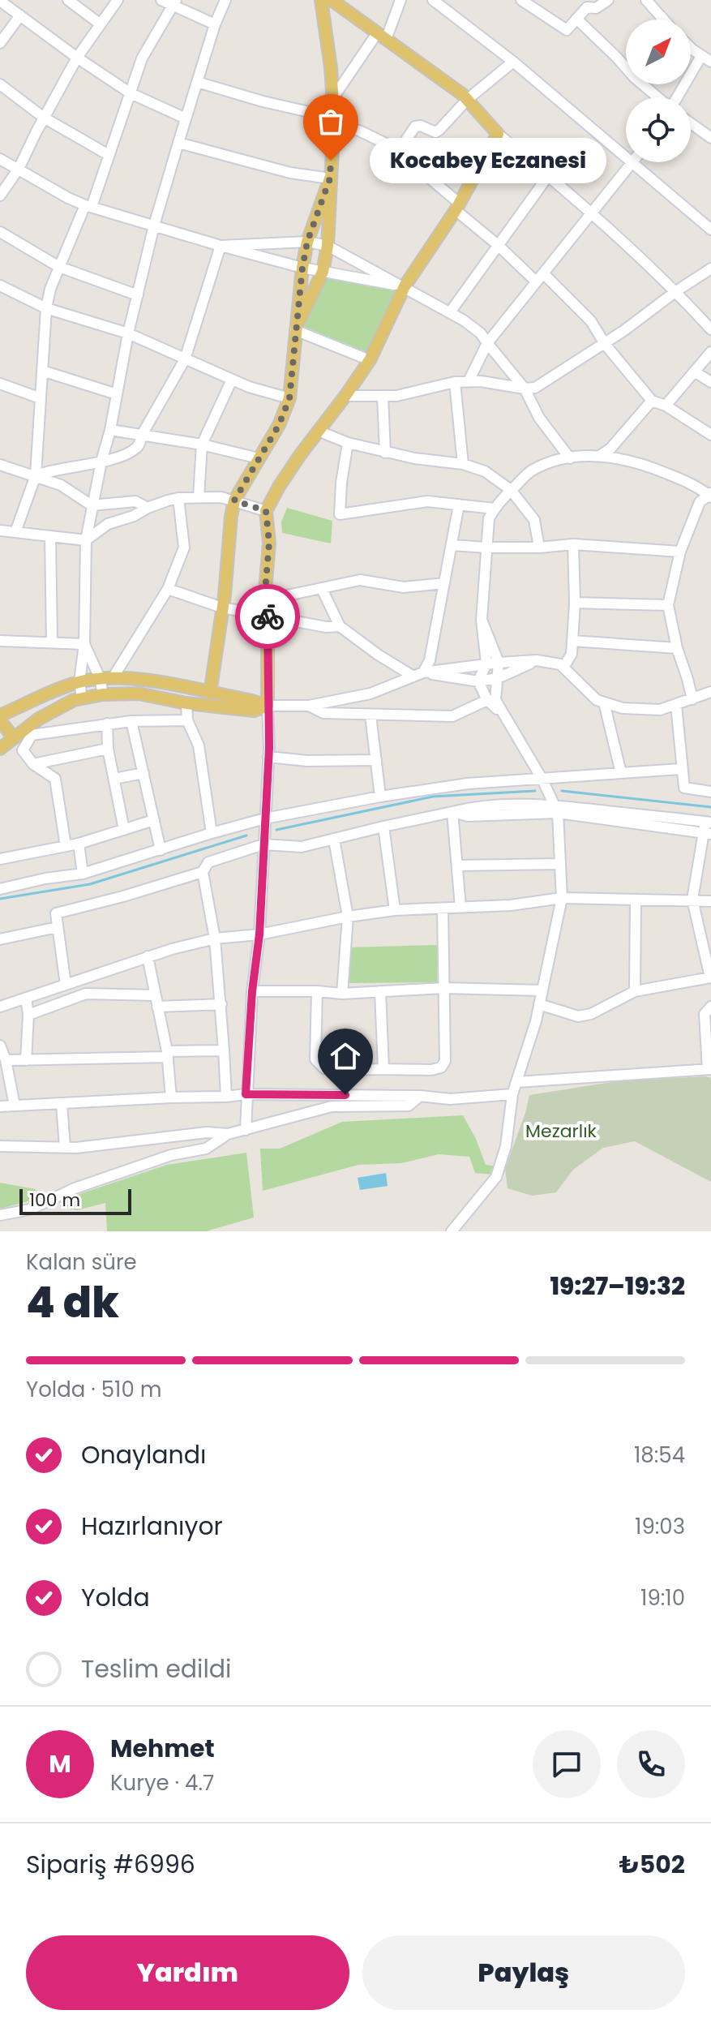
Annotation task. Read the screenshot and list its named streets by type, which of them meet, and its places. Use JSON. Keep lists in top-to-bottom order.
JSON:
{
  "parks": ["Mezarlık"],
  "places": ["Kocabey Eczanesi"],
  "scale_bar": "100 m",
  "north": "top right",
  "page": {
    "bubble": "Kocabey Eczanesi",
    "scale": "100 m",
    "heading": ["4 dk", "Kalan süre", "19:27–19:32"],
    "panel": [
      "Mehmet",
      "Kurye · 4.7",
      "Sipariş #6996",
      "₺502"
    ],
    "bar": "Yolda · 510 m",
    "list": [
      ["Onaylandı", "18:54"],
      ["Hazırlanıyor", "19:03"],
      ["Yolda", "19:10"],
      "Teslim edildi"
    ],
    "round": "M",
    "buttons": ["Yardım", "Paylaş"]
  }
}
